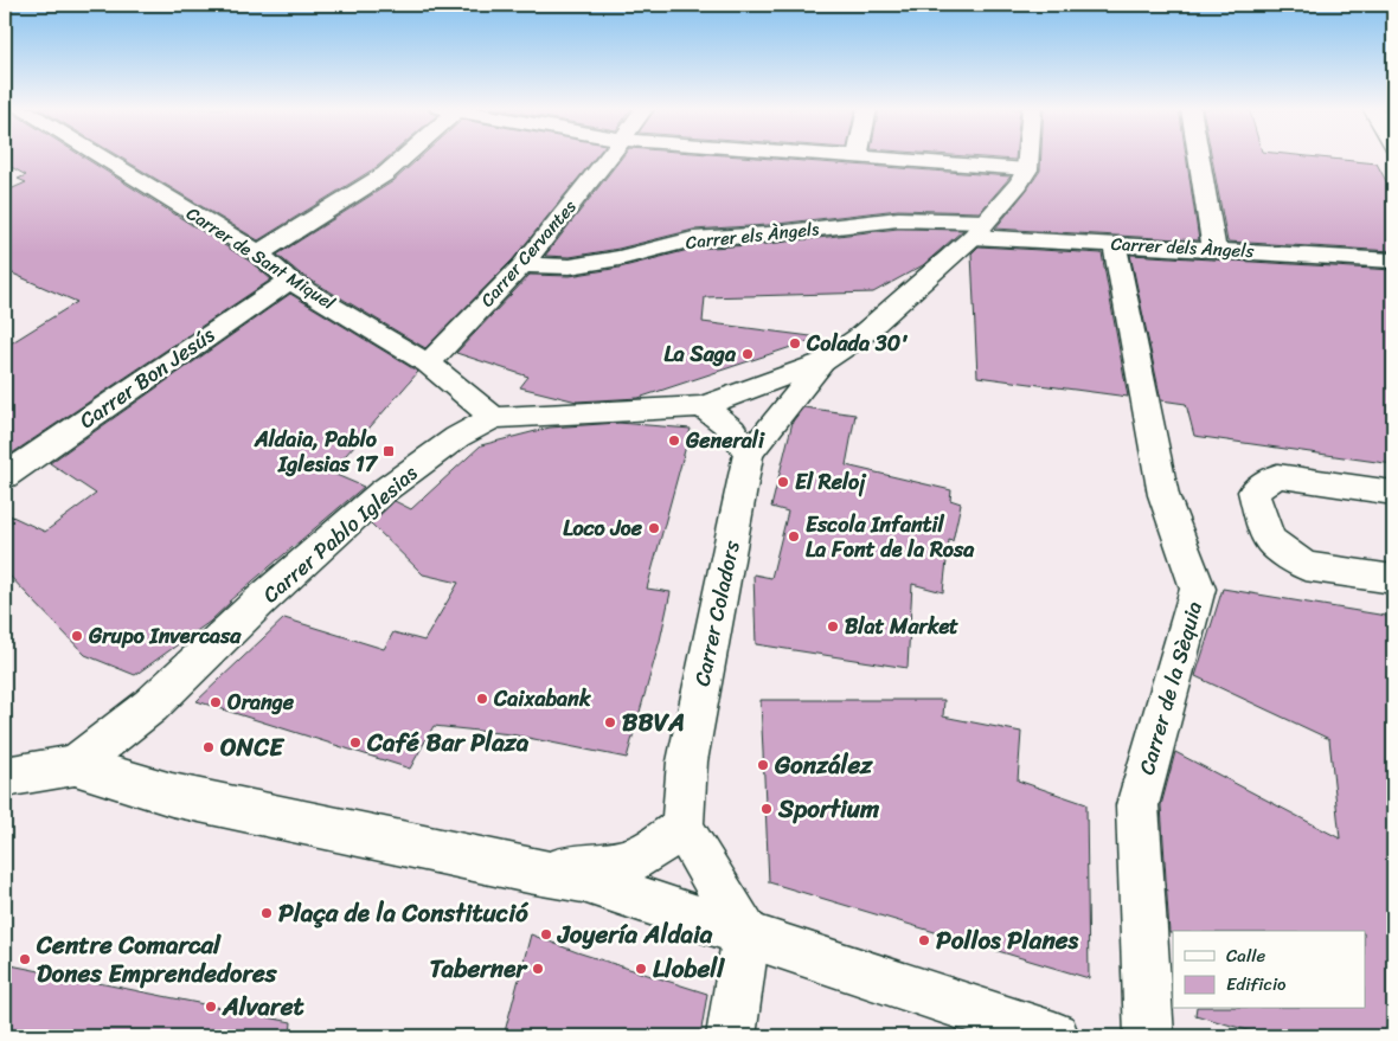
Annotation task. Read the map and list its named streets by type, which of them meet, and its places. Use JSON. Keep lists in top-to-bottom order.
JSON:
{
  "streets": {
    "street": [
      "Carrer els Àngels",
      "Carrer dels Àngels",
      "Carrer Cervantes",
      "Carrer de Sant Miquel",
      "Carrer Bon Jesús",
      "Carrer Pablo Iglesias",
      "Carrer Coladors",
      "Carrer de la Sèquia"
    ]
  },
  "crossings": [
    ["Carrer els Àngels", "Carrer dels Àngels"],
    ["Carrer els Àngels", "Carrer Cervantes"],
    ["Carrer els Àngels", "Carrer Coladors"],
    ["Carrer dels Àngels", "Carrer Coladors"],
    ["Carrer dels Àngels", "Carrer de la Sèquia"],
    ["Carrer Cervantes", "Carrer de Sant Miquel"],
    ["Carrer de Sant Miquel", "Carrer Bon Jesús"],
    ["Carrer de Sant Miquel", "Carrer Pablo Iglesias"],
    ["Carrer Pablo Iglesias", "Carrer Coladors"]
  ],
  "places": {
    "other": [
      "Colada 30'",
      "La Saga",
      "Generali",
      "El Reloj",
      "Loco Joe",
      "Escola Infantil La Font de la Rosa",
      "Blat Market",
      "Grupo Invercasa",
      "Caixabank",
      "Orange",
      "BBVA",
      "Café Bar Plaza",
      "ONCE",
      "González",
      "Sportium",
      "Plaça de la Constitució",
      "Joyería Aldaia",
      "Pollos Planes",
      "Centre Comarcal Dones Emprendedores",
      "Taberner",
      "Llobell",
      "Alvaret"
    ],
    "transit": ["Aldaia, Pablo Iglesias 17"]
  },
  "legend": ["Calle", "Edificio"]
}
